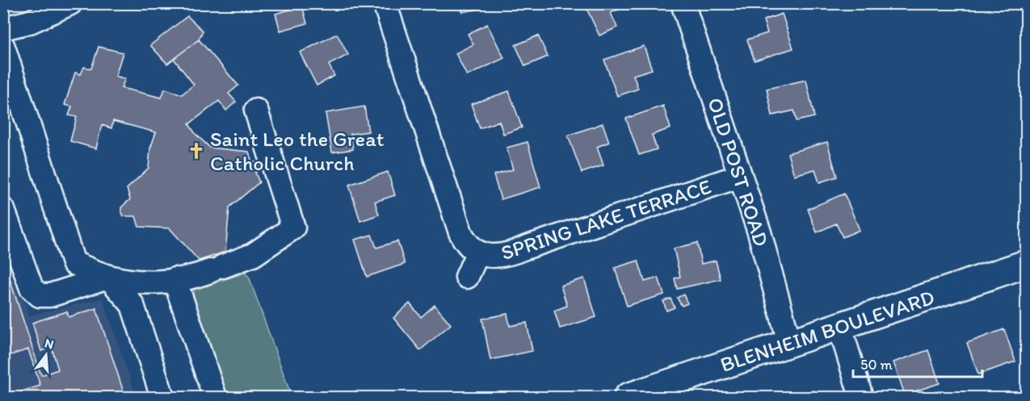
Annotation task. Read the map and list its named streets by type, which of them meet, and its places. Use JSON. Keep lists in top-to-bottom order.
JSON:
{
  "streets": {
    "main road": ["BLENHEIM BOULEVARD"],
    "street": ["OLD POST ROAD", "SPRING LAKE TERRACE"]
  },
  "crossings": [
    ["OLD POST ROAD", "SPRING LAKE TERRACE"],
    ["OLD POST ROAD", "BLENHEIM BOULEVARD"]
  ],
  "places": {
    "church": ["Saint Leo the Great Catholic Church"]
  },
  "scale_bar": "50 m",
  "north": "top"
}
